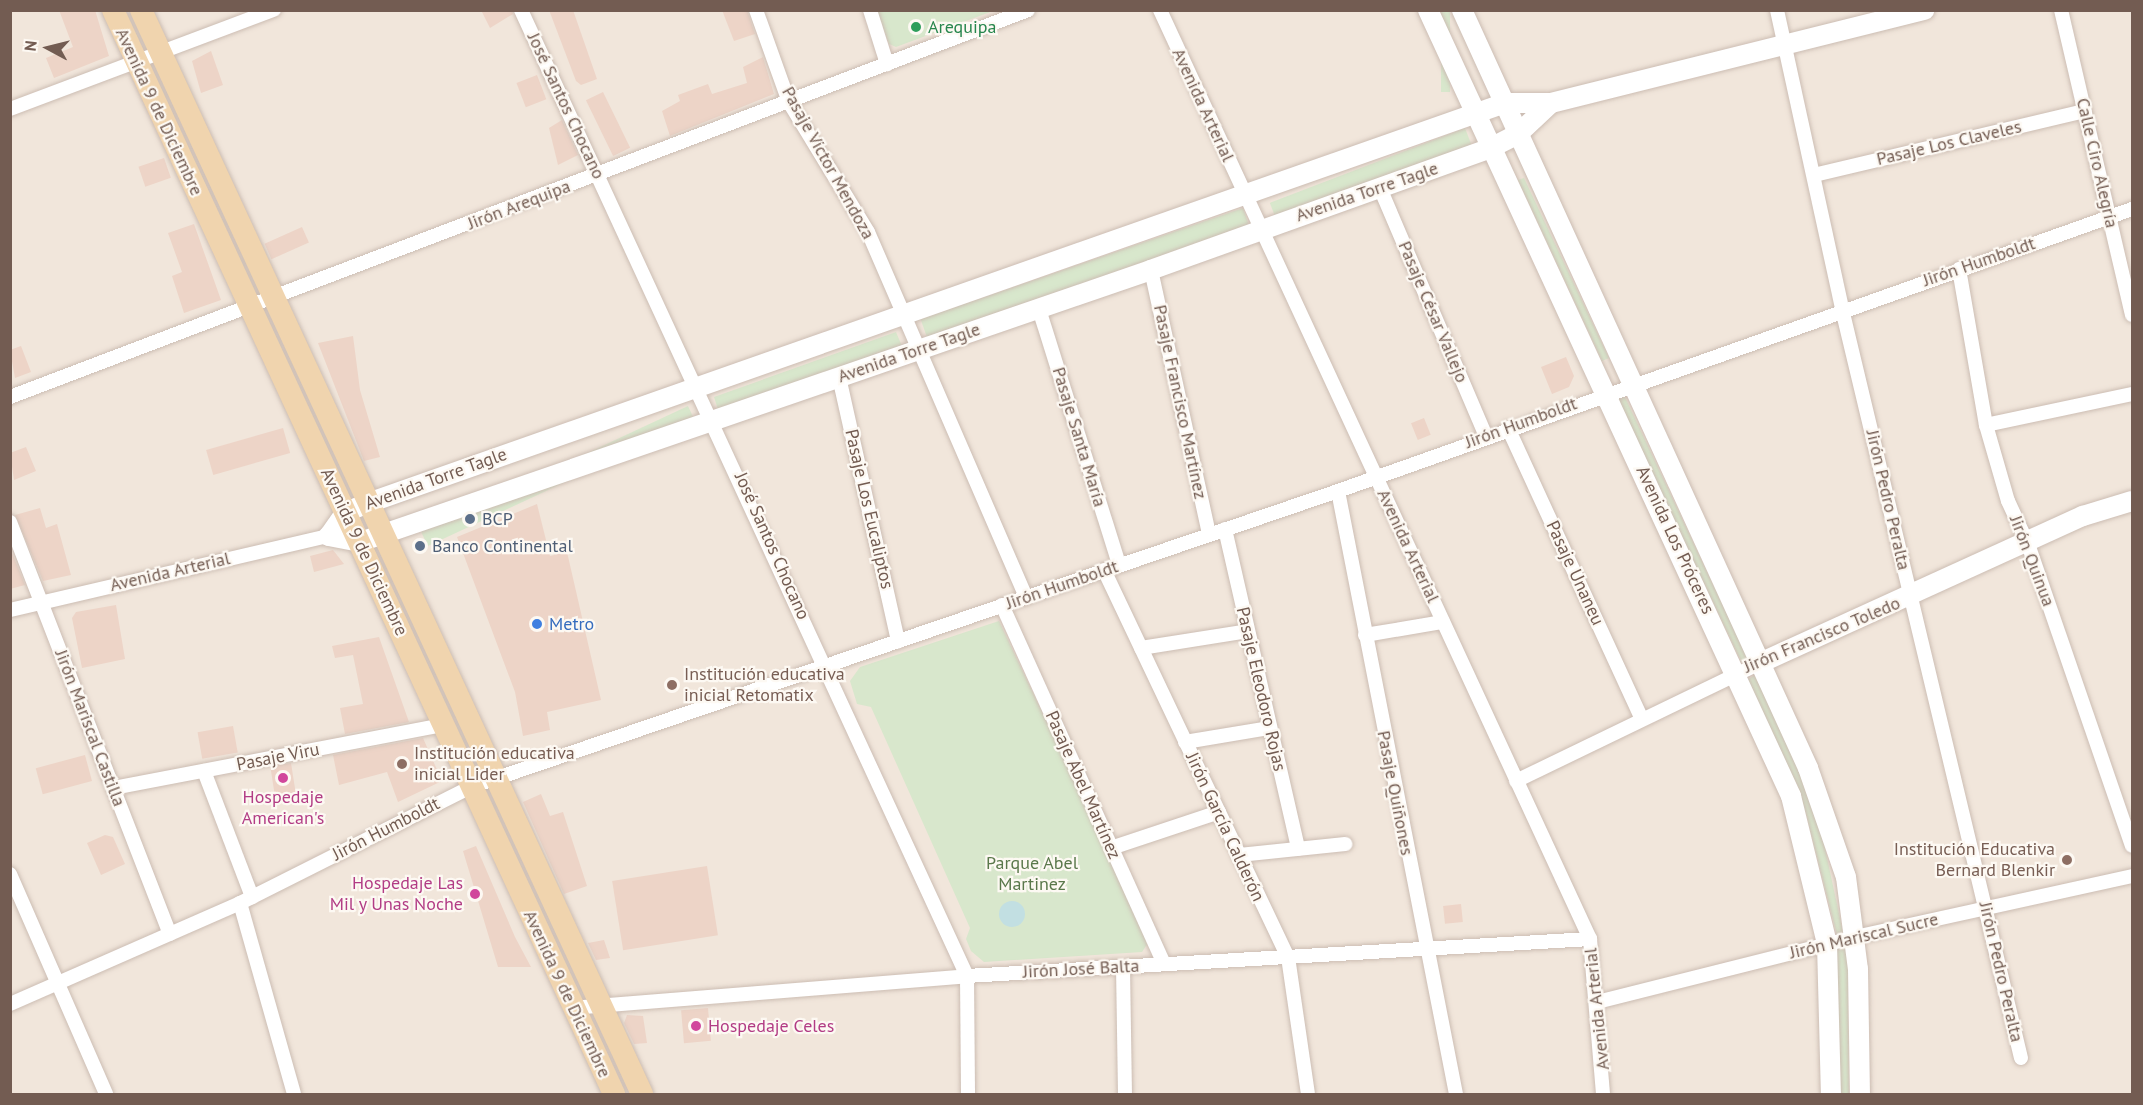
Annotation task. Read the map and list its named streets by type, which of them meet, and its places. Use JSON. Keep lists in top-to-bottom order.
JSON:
{
  "streets": {
    "main road": ["Avenida 9 de Diciembre"],
    "street": [
      "Avenida Arterial",
      "José Santos Chocano",
      "Pasaje Los Claveles",
      "Pasaje Víctor Mendoza",
      "Calle Ciro Alegría",
      "Avenida Torre Tagle",
      "Jirón Arequipa",
      "Jirón Humboldt",
      "Pasaje César Vallejo",
      "Pasaje Francisco Martínez",
      "Pasaje Santa María",
      "Jirón Pedro Peralta",
      "Pasaje Los Eucaliptos",
      "Avenida Los Próceres",
      "Jirón Quinua",
      "Pasaje Unaneu",
      "Jirón Francisco Toledo",
      "Pasaje Eleodoro Rojas",
      "Jirón Mariscal Castilla",
      "Pasaje Viru",
      "Pasaje Abel Martínez",
      "Pasaje Quiñones",
      "Jirón García Calderón",
      "Jirón Mariscal Sucre",
      "Jirón José Balta"
    ]
  },
  "crossings": [
    ["Avenida Arterial", "Avenida Torre Tagle"],
    ["Avenida Arterial", "Jirón Humboldt"],
    ["Avenida Arterial", "Jirón Francisco Toledo"],
    ["Avenida Arterial", "Jirón Mariscal Castilla"],
    ["Avenida Arterial", "Jirón Mariscal Sucre"],
    ["Avenida Arterial", "Jirón José Balta"],
    ["José Santos Chocano", "Avenida Torre Tagle"],
    ["José Santos Chocano", "Jirón Arequipa"],
    ["José Santos Chocano", "Jirón Humboldt"],
    ["José Santos Chocano", "Jirón José Balta"],
    ["Avenida 9 de Diciembre", "Avenida Torre Tagle"],
    ["Avenida 9 de Diciembre", "Jirón Arequipa"],
    ["Avenida 9 de Diciembre", "Jirón Humboldt"],
    ["Avenida 9 de Diciembre", "Pasaje Viru"],
    ["Avenida 9 de Diciembre", "Jirón José Balta"],
    ["Pasaje Los Claveles", "Calle Ciro Alegría"],
    ["Pasaje Los Claveles", "Jirón Pedro Peralta"],
    ["Pasaje Víctor Mendoza", "Avenida Torre Tagle"],
    ["Pasaje Víctor Mendoza", "Jirón Arequipa"],
    ["Calle Ciro Alegría", "Jirón Humboldt"],
    ["Avenida Torre Tagle", "Pasaje César Vallejo"],
    ["Avenida Torre Tagle", "Pasaje Francisco Martínez"],
    ["Avenida Torre Tagle", "Pasaje Santa María"],
    ["Avenida Torre Tagle", "Jirón Pedro Peralta"],
    ["Avenida Torre Tagle", "Pasaje Los Eucaliptos"],
    ["Avenida Torre Tagle", "Avenida Los Próceres"],
    ["Jirón Humboldt", "Pasaje César Vallejo"],
    ["Jirón Humboldt", "Pasaje Francisco Martínez"],
    ["Jirón Humboldt", "Pasaje Santa María"],
    ["Jirón Humboldt", "Jirón Pedro Peralta"],
    ["Jirón Humboldt", "Pasaje Los Eucaliptos"],
    ["Jirón Humboldt", "Avenida Los Próceres"],
    ["Jirón Humboldt", "Jirón Quinua"],
    ["Jirón Humboldt", "Pasaje Unaneu"],
    ["Jirón Humboldt", "Pasaje Eleodoro Rojas"],
    ["Jirón Humboldt", "Jirón Mariscal Castilla"],
    ["Jirón Humboldt", "Pasaje Abel Martínez"],
    ["Jirón Humboldt", "Pasaje Quiñones"],
    ["Jirón Humboldt", "Jirón García Calderón"],
    ["Jirón Pedro Peralta", "Jirón Francisco Toledo"],
    ["Jirón Pedro Peralta", "Jirón Mariscal Sucre"],
    ["Avenida Los Próceres", "Jirón Francisco Toledo"],
    ["Avenida Los Próceres", "Jirón Mariscal Sucre"],
    ["Jirón Quinua", "Jirón Francisco Toledo"],
    ["Pasaje Unaneu", "Jirón Francisco Toledo"],
    ["Jirón Mariscal Castilla", "Pasaje Viru"],
    ["Pasaje Abel Martínez", "Jirón José Balta"],
    ["Pasaje Quiñones", "Jirón José Balta"],
    ["Jirón García Calderón", "Jirón José Balta"]
  ],
  "parks": ["Parque Abel Martinez"],
  "places": [
    "Arequipa",
    "BCP",
    "Banco Continental",
    "Metro",
    "Institución educativa inicial Retomatix",
    "Institución educativa inicial Lider",
    "Hospedaje American's",
    "Institución Educativa Bernard Blenkir",
    "Hospedaje Las Mil y Unas Noche",
    "Hospedaje Celes"
  ],
  "north": "left"
}
